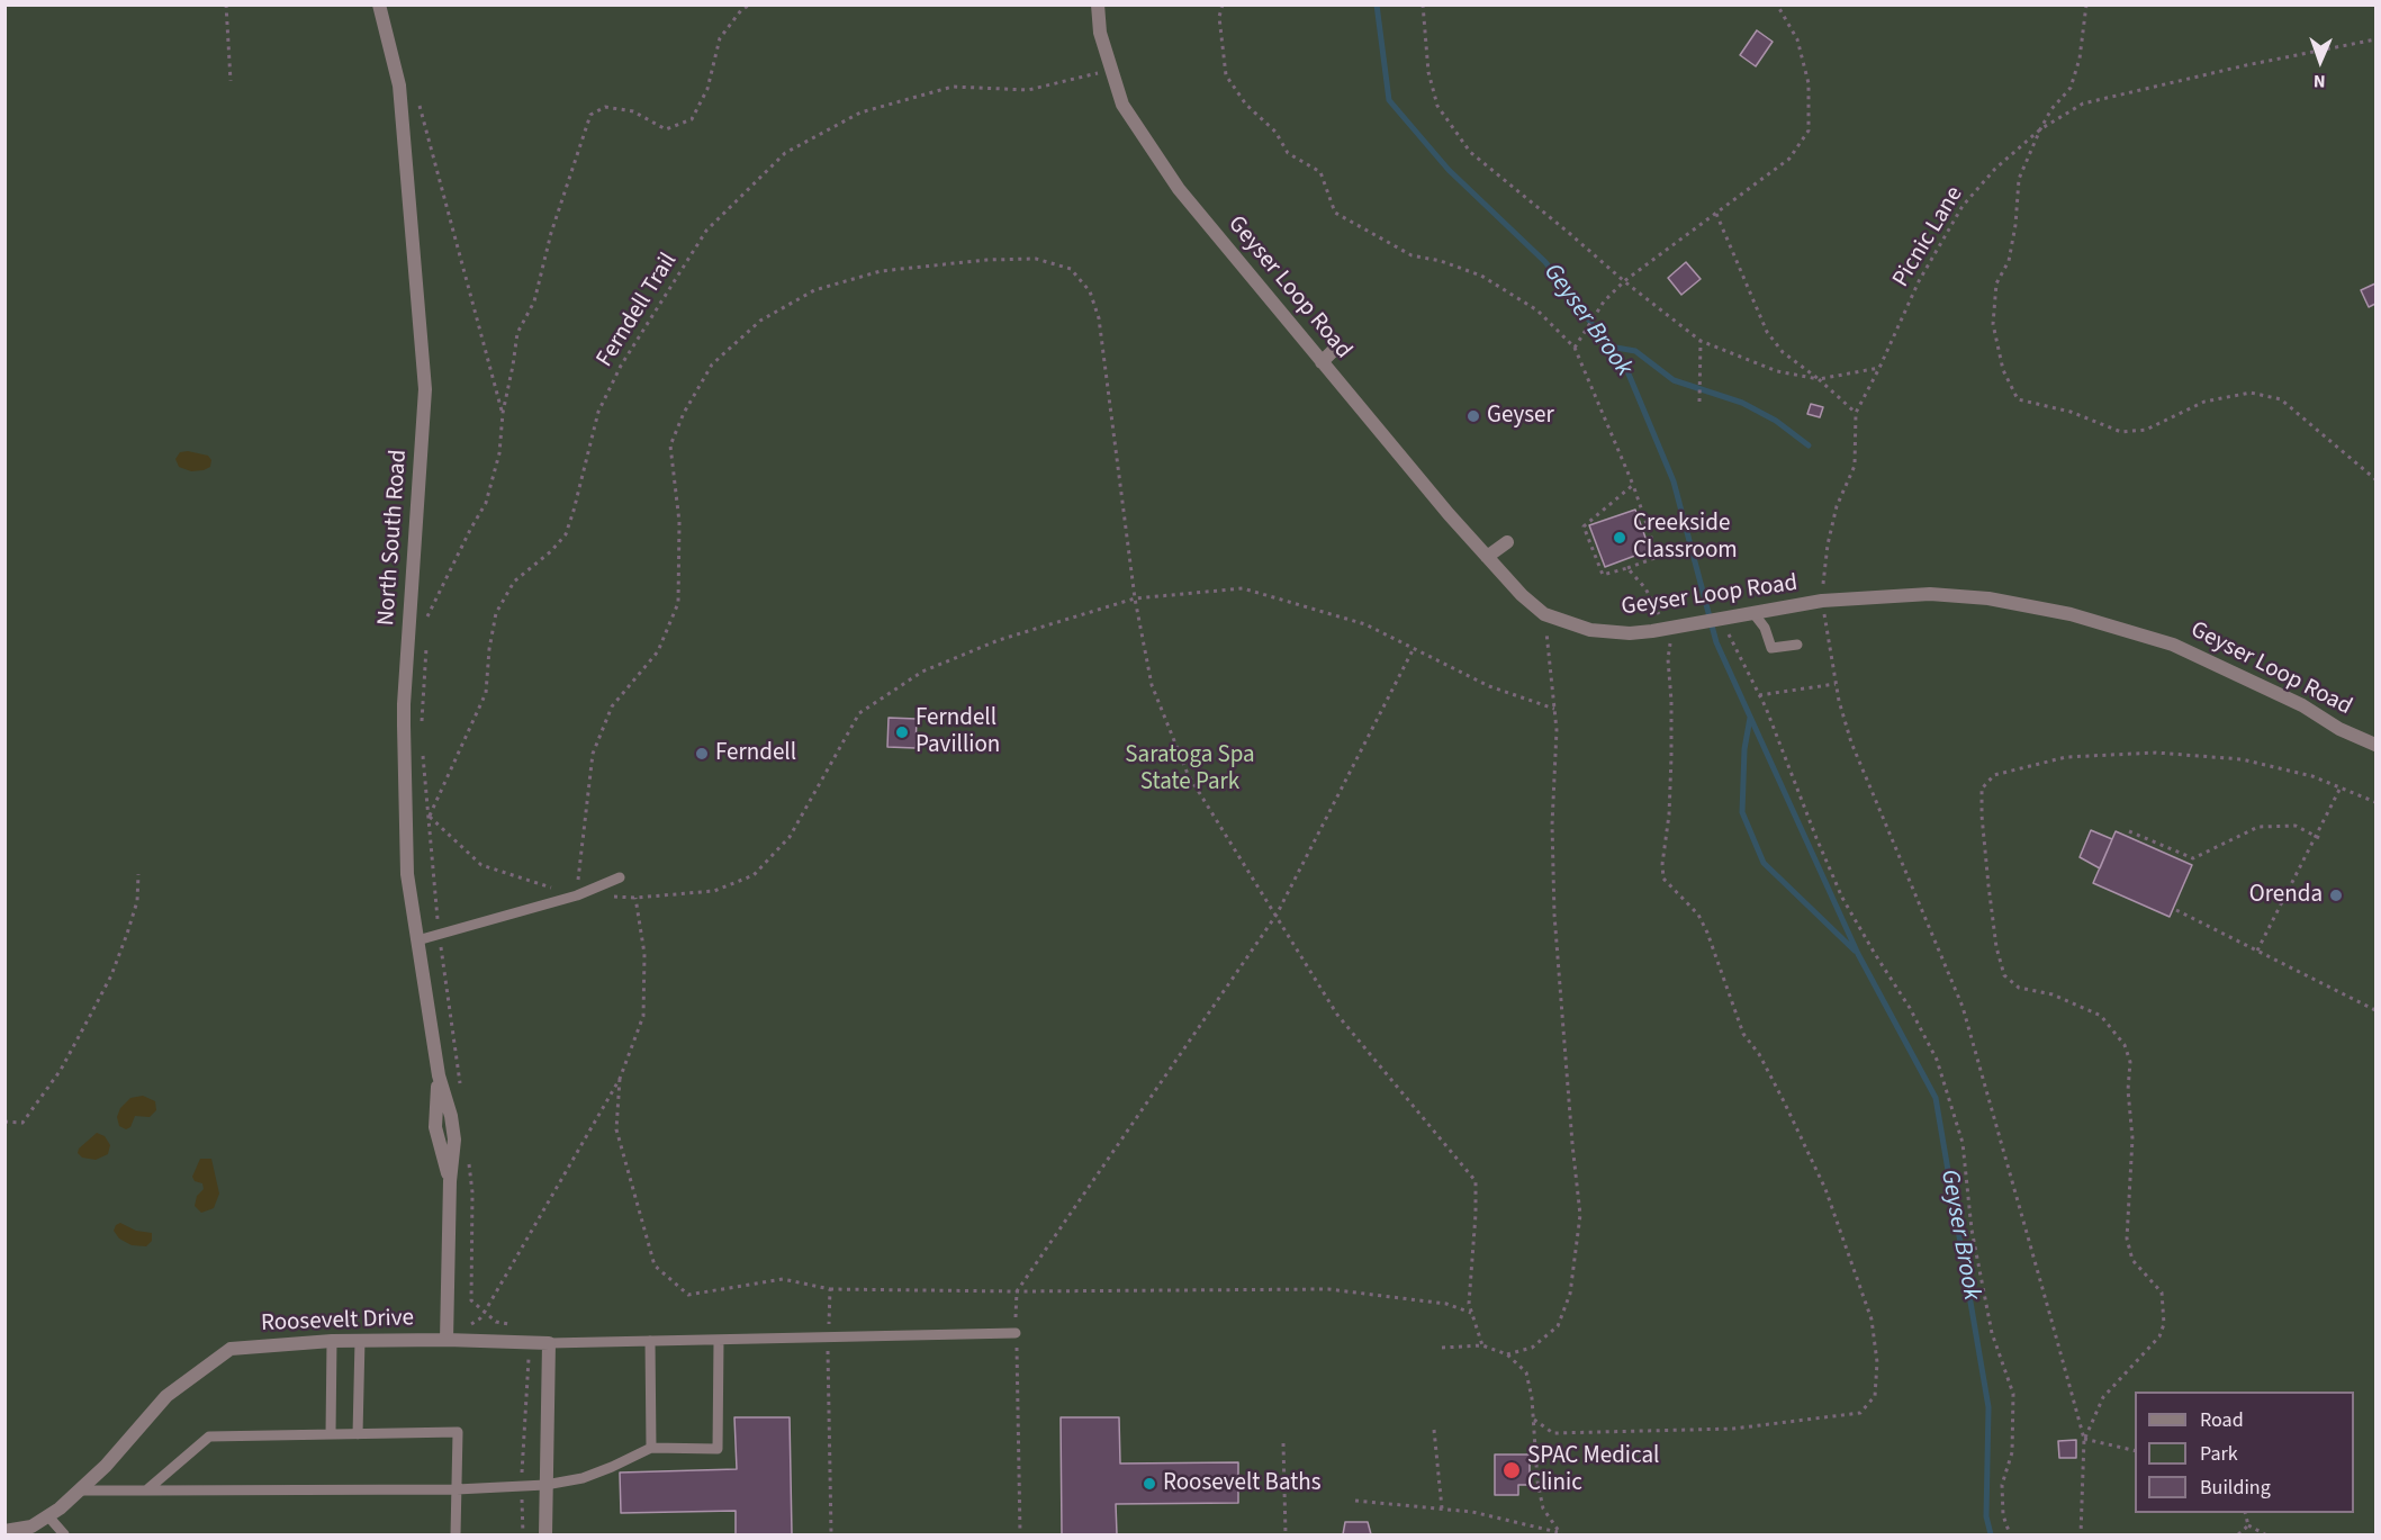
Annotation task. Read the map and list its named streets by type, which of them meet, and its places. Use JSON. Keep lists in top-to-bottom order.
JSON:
{
  "streets": {
    "street": ["Geyser Loop Road", "North South Road", "Roosevelt Drive"],
    "path": ["Picnic Lane", "Ferndell Trail"]
  },
  "crossings": [
    ["Picnic Lane", "Geyser Loop Road"],
    ["Geyser Loop Road", "Ferndell Trail"],
    ["North South Road", "Roosevelt Drive"]
  ],
  "water": ["Geyser Brook"],
  "parks": ["Saratoga Spa State Park"],
  "places": [
    "Geyser",
    "Creekside Classroom",
    "Ferndell Pavillion",
    "Ferndell",
    "Orenda",
    "SPAC Medical Clinic",
    "Roosevelt Baths"
  ],
  "legend": ["Road", "Park", "Building"],
  "north": "bottom"
}
